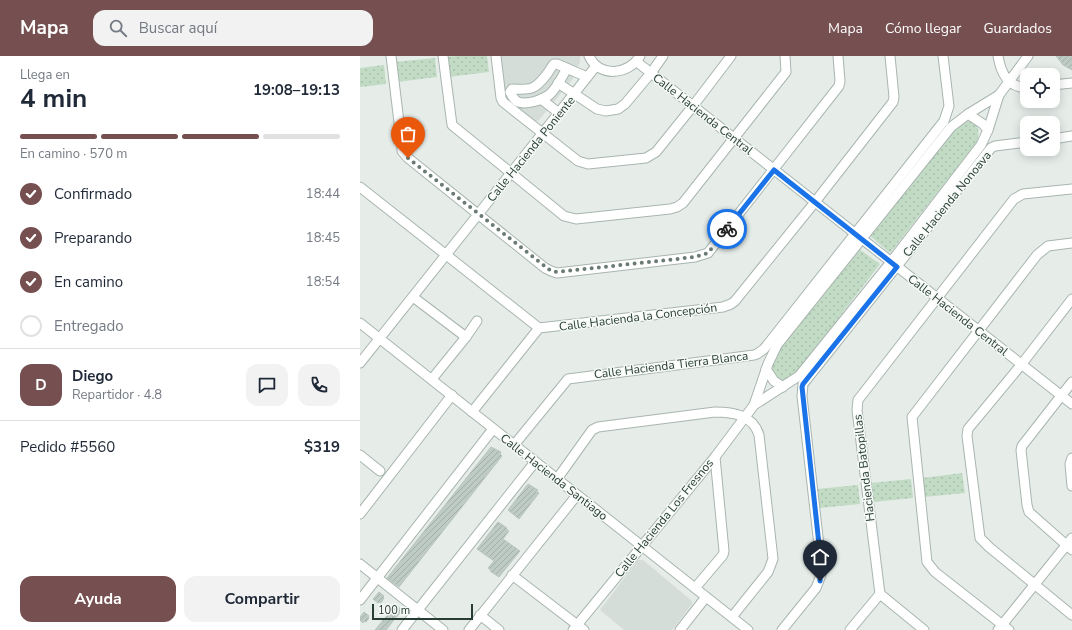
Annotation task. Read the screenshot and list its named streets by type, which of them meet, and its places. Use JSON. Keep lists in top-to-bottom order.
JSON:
{
  "streets": {
    "street": [
      "Calle Hacienda Central",
      "Calle Hacienda Poniente",
      "Calle Hacienda Nonoava",
      "Calle Hacienda la Concepción",
      "Calle Hacienda Tierra Blanca",
      "Hacienda Batopillas",
      "Calle Hacienda Santiago",
      "Calle Hacienda Los Fresnos"
    ]
  },
  "crossings": [
    ["Calle Hacienda Central", "Calle Hacienda Nonoava"],
    ["Calle Hacienda Central", "Calle Hacienda la Concepción"],
    ["Calle Hacienda Central", "Calle Hacienda Tierra Blanca"],
    ["Calle Hacienda Central", "Hacienda Batopillas"],
    ["Calle Hacienda Central", "Calle Hacienda Los Fresnos"],
    ["Calle Hacienda Poniente", "Calle Hacienda Santiago"],
    ["Calle Hacienda Nonoava", "Calle Hacienda Los Fresnos"],
    ["Calle Hacienda Tierra Blanca", "Calle Hacienda Santiago"],
    ["Calle Hacienda Tierra Blanca", "Calle Hacienda Los Fresnos"],
    ["Calle Hacienda Santiago", "Calle Hacienda Los Fresnos"]
  ],
  "scale_bar": "100 m",
  "page": {
    "header": "Mapa",
    "search": "Buscar aquí",
    "nav": ["Mapa", "Cómo llegar", "Guardados"],
    "heading": ["4 min", "Llega en", "19:08–19:13"],
    "panel": [
      "Diego",
      "Repartidor · 4.8",
      "Pedido #5560",
      "$319"
    ],
    "bar": "En camino · 570 m",
    "list": [
      ["Confirmado", "18:44"],
      ["Preparando", "18:45"],
      ["En camino", "18:54"],
      "Entregado"
    ],
    "round": "D",
    "buttons": ["Ayuda", "Compartir"],
    "scale": "100 m"
  }
}
